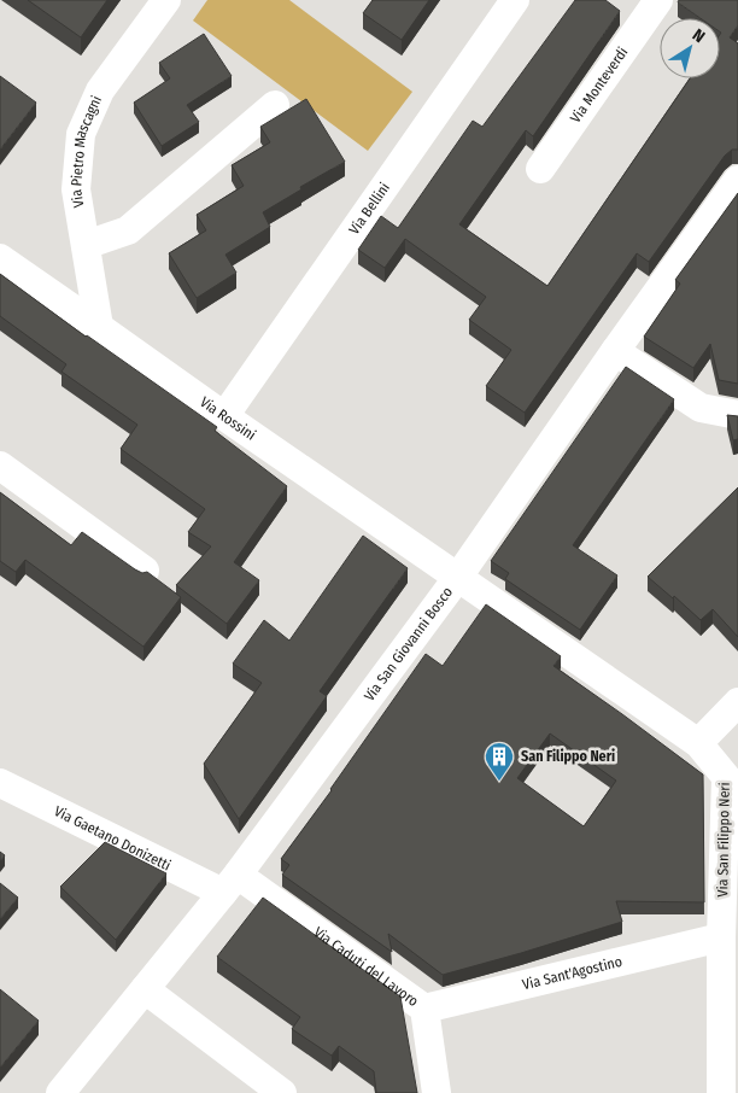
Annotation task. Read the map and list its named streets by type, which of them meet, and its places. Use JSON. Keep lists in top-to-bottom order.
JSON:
{
  "streets": {
    "street": [
      "Via Monteverdi",
      "Via Pietro Mascagni",
      "Via Bellini",
      "Via Rossini",
      "Via San Giovanni Bosco",
      "Via Gaetano Donizetti",
      "Via San Filippo Neri",
      "Via Caduti del Lavoro",
      "Via Sant'Agostino"
    ]
  },
  "crossings": [
    ["Via Pietro Mascagni", "Via Rossini"],
    ["Via Bellini", "Via Rossini"],
    ["Via Rossini", "Via San Giovanni Bosco"],
    ["Via Rossini", "Via San Filippo Neri"],
    ["Via San Giovanni Bosco", "Via Gaetano Donizetti"],
    ["Via San Giovanni Bosco", "Via San Filippo Neri"],
    ["Via San Giovanni Bosco", "Via Caduti del Lavoro"],
    ["Via Gaetano Donizetti", "Via Caduti del Lavoro"],
    ["Via San Filippo Neri", "Via Sant'Agostino"],
    ["Via Caduti del Lavoro", "Via Sant'Agostino"]
  ],
  "places": {
    "building": ["San Filippo Neri"]
  },
  "north": "top right"
}
